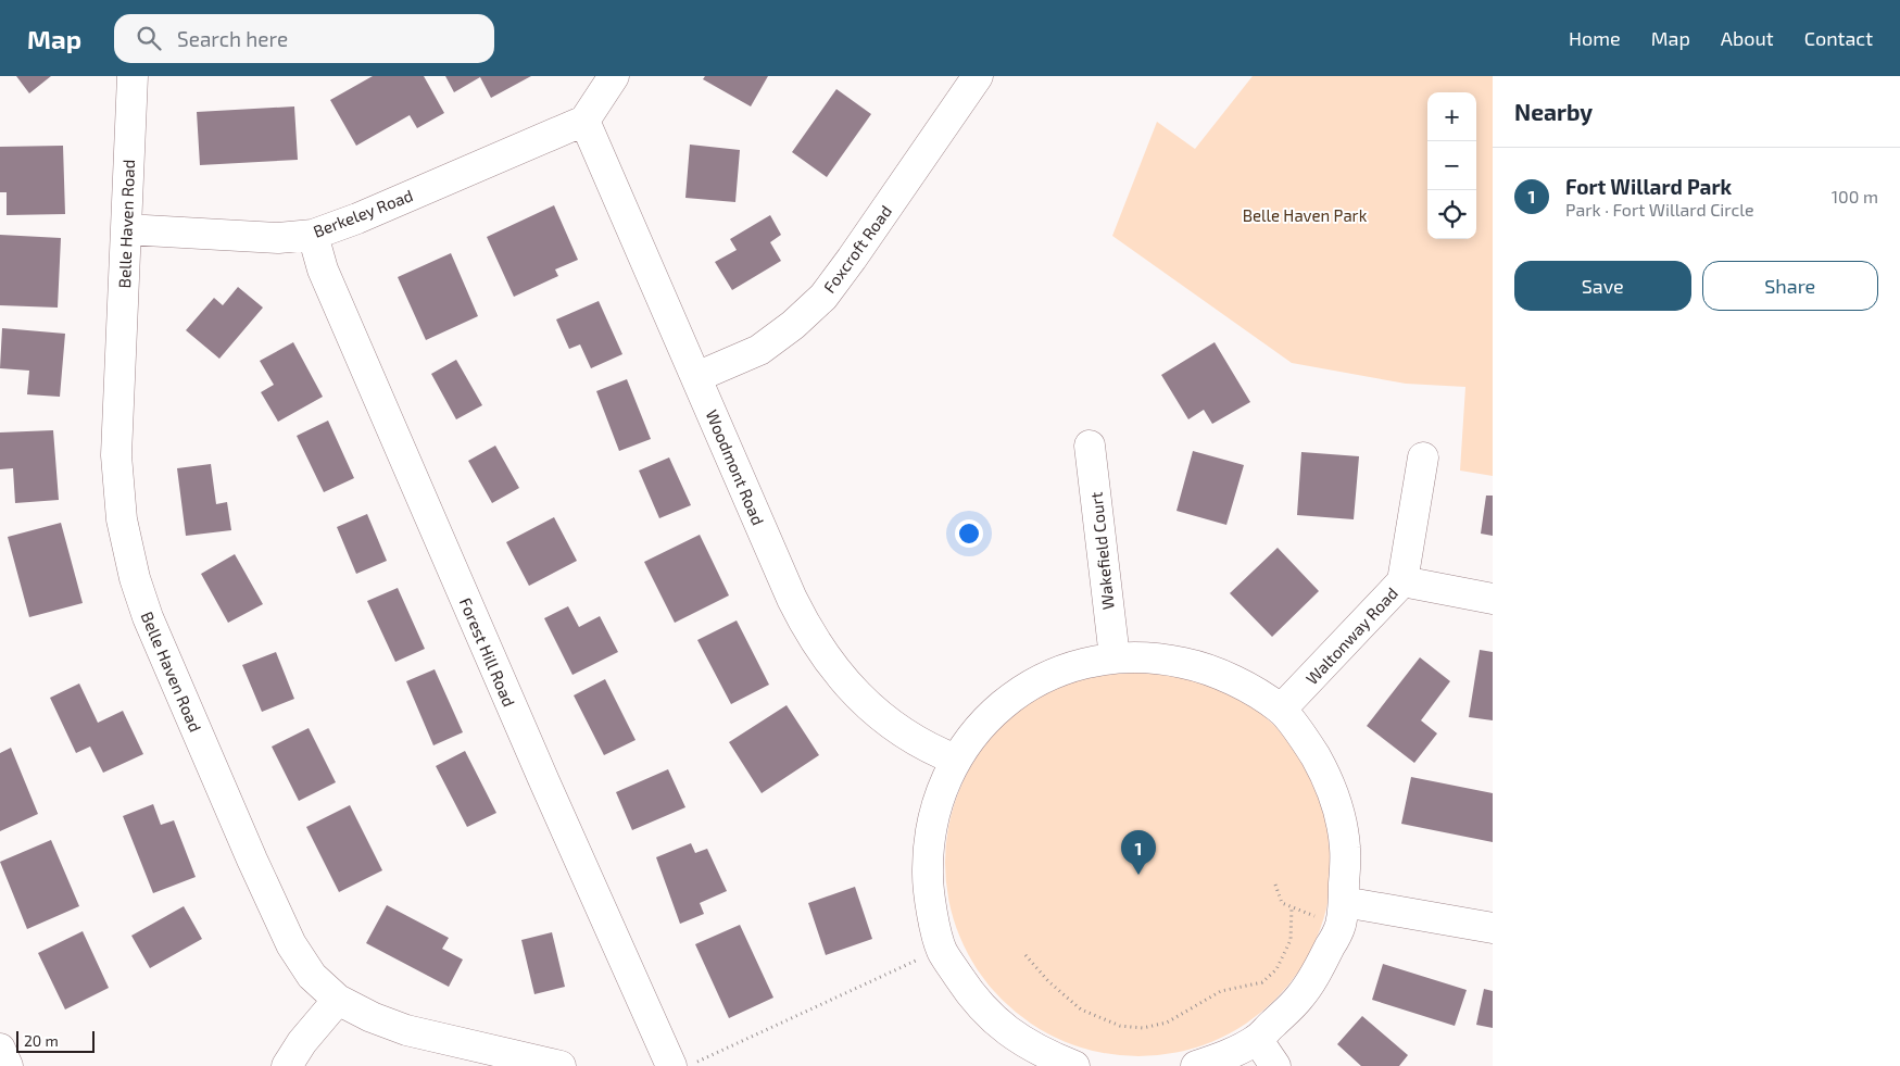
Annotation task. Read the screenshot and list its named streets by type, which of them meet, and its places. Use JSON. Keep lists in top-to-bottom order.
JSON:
{
  "streets": {
    "street": [
      "Berkeley Road",
      "Belle Haven Road",
      "Foxcroft Road",
      "Woodmont Road",
      "Wakefield Court",
      "Waltonway Road",
      "Forest Hill Road"
    ]
  },
  "crossings": [
    ["Berkeley Road", "Belle Haven Road"],
    ["Berkeley Road", "Woodmont Road"],
    ["Berkeley Road", "Forest Hill Road"],
    ["Foxcroft Road", "Woodmont Road"]
  ],
  "parks": ["Belle Haven Park"],
  "scale_bar": "20 m",
  "page": {
    "header": "Map",
    "search": "Search here",
    "nav": [
      "Home",
      "Map",
      "About",
      "Contact"
    ],
    "heading": "Nearby",
    "map_buttons": ["+", "−"],
    "list": [
      {
        "mark": "1",
        "name": "Fort Willard Park",
        "note": "Park · Fort Willard Circle",
        "value": "100 m"
      }
    ],
    "buttons": ["Save", "Share"],
    "pins": "1",
    "scale": "20 m"
  }
}
